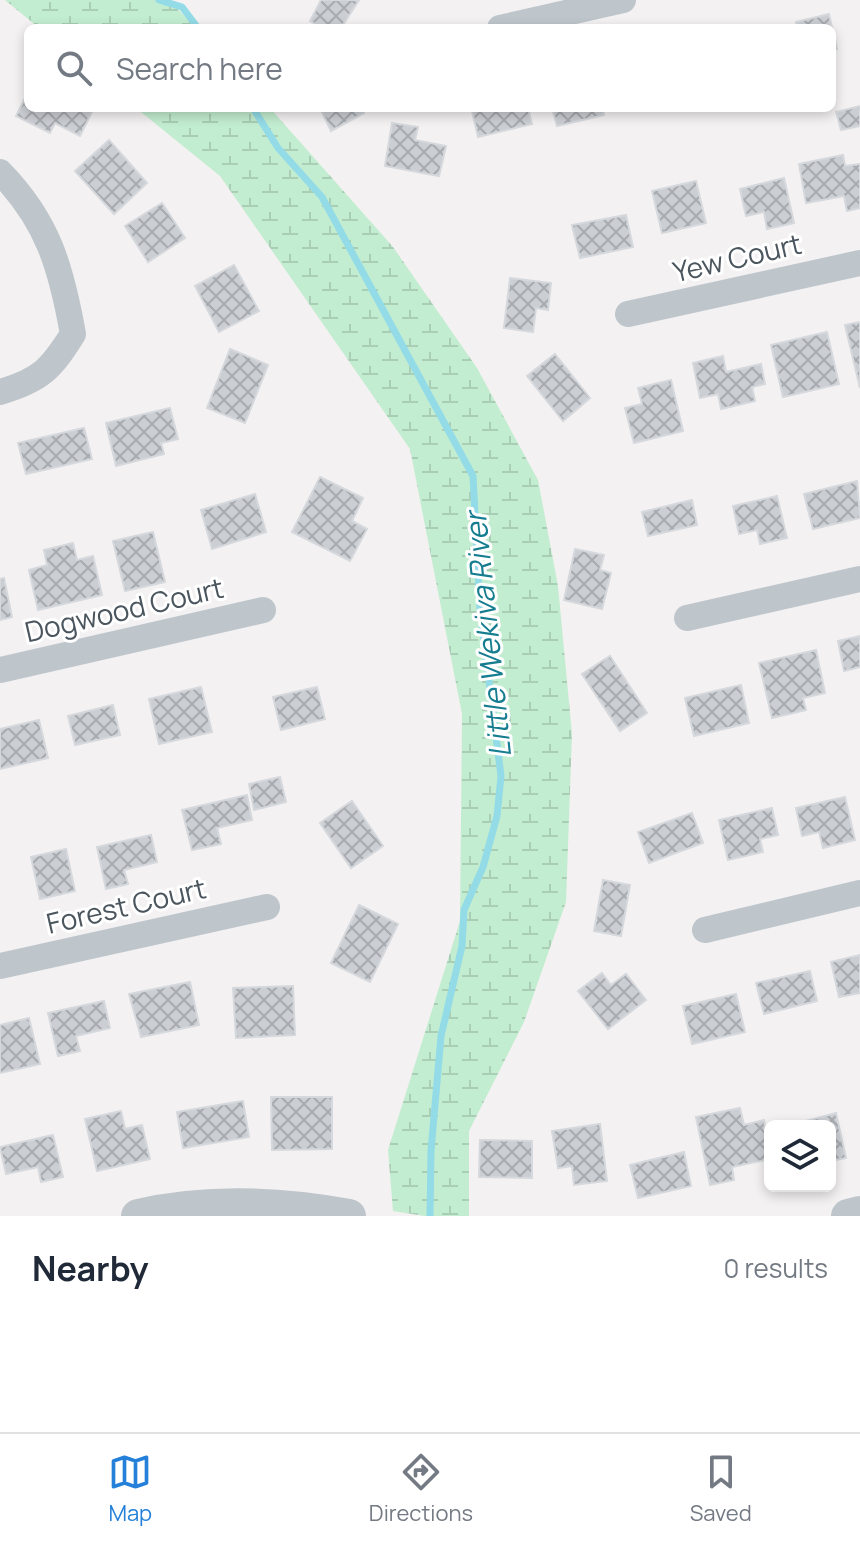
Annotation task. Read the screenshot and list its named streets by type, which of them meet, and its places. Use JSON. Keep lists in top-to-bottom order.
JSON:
{
  "streets": {
    "street": ["Yew Court", "Dogwood Court", "Forest Court"]
  },
  "water": ["Little Wekiva River"],
  "page": {
    "search": "Search here",
    "heading": ["Nearby", "0 results"],
    "nav": ["Map", "Directions", "Saved"]
  }
}
